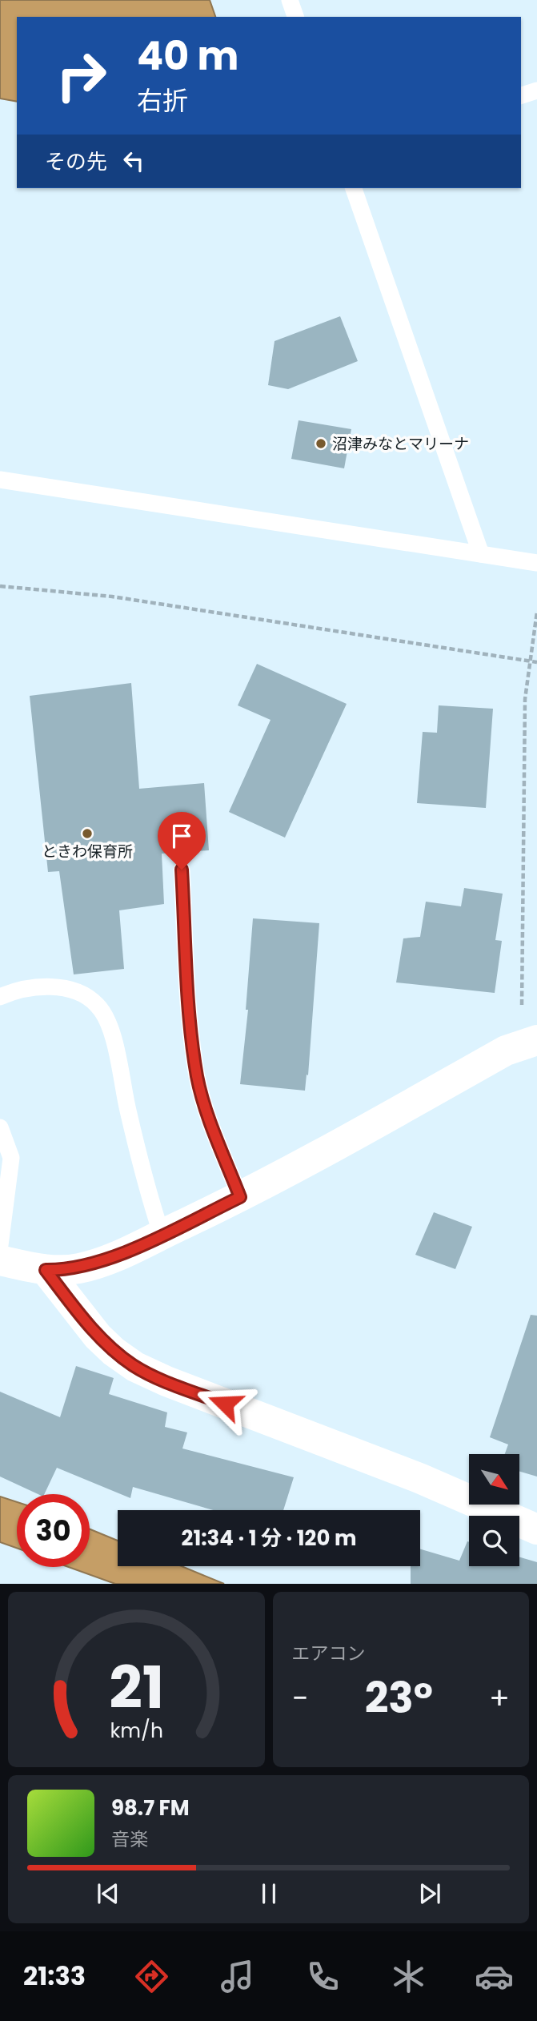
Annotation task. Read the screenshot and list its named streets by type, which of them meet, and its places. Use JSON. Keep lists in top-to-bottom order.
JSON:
{
  "places": ["沼津みなとマリーナ", "ときわ保育所"],
  "north": "bottom right",
  "page": {
    "turn": ["40 m", "右折"],
    "then": "その先",
    "limit": "30",
    "trip": "21:34 · 1 分 · 120 m",
    "tile": "エアコン",
    "heat": ["−", "23°", "+"],
    "song": ["98.7 FM", "音楽"],
    "tabs": "21:33",
    "gauge": ["21", "km/h"]
  }
}
